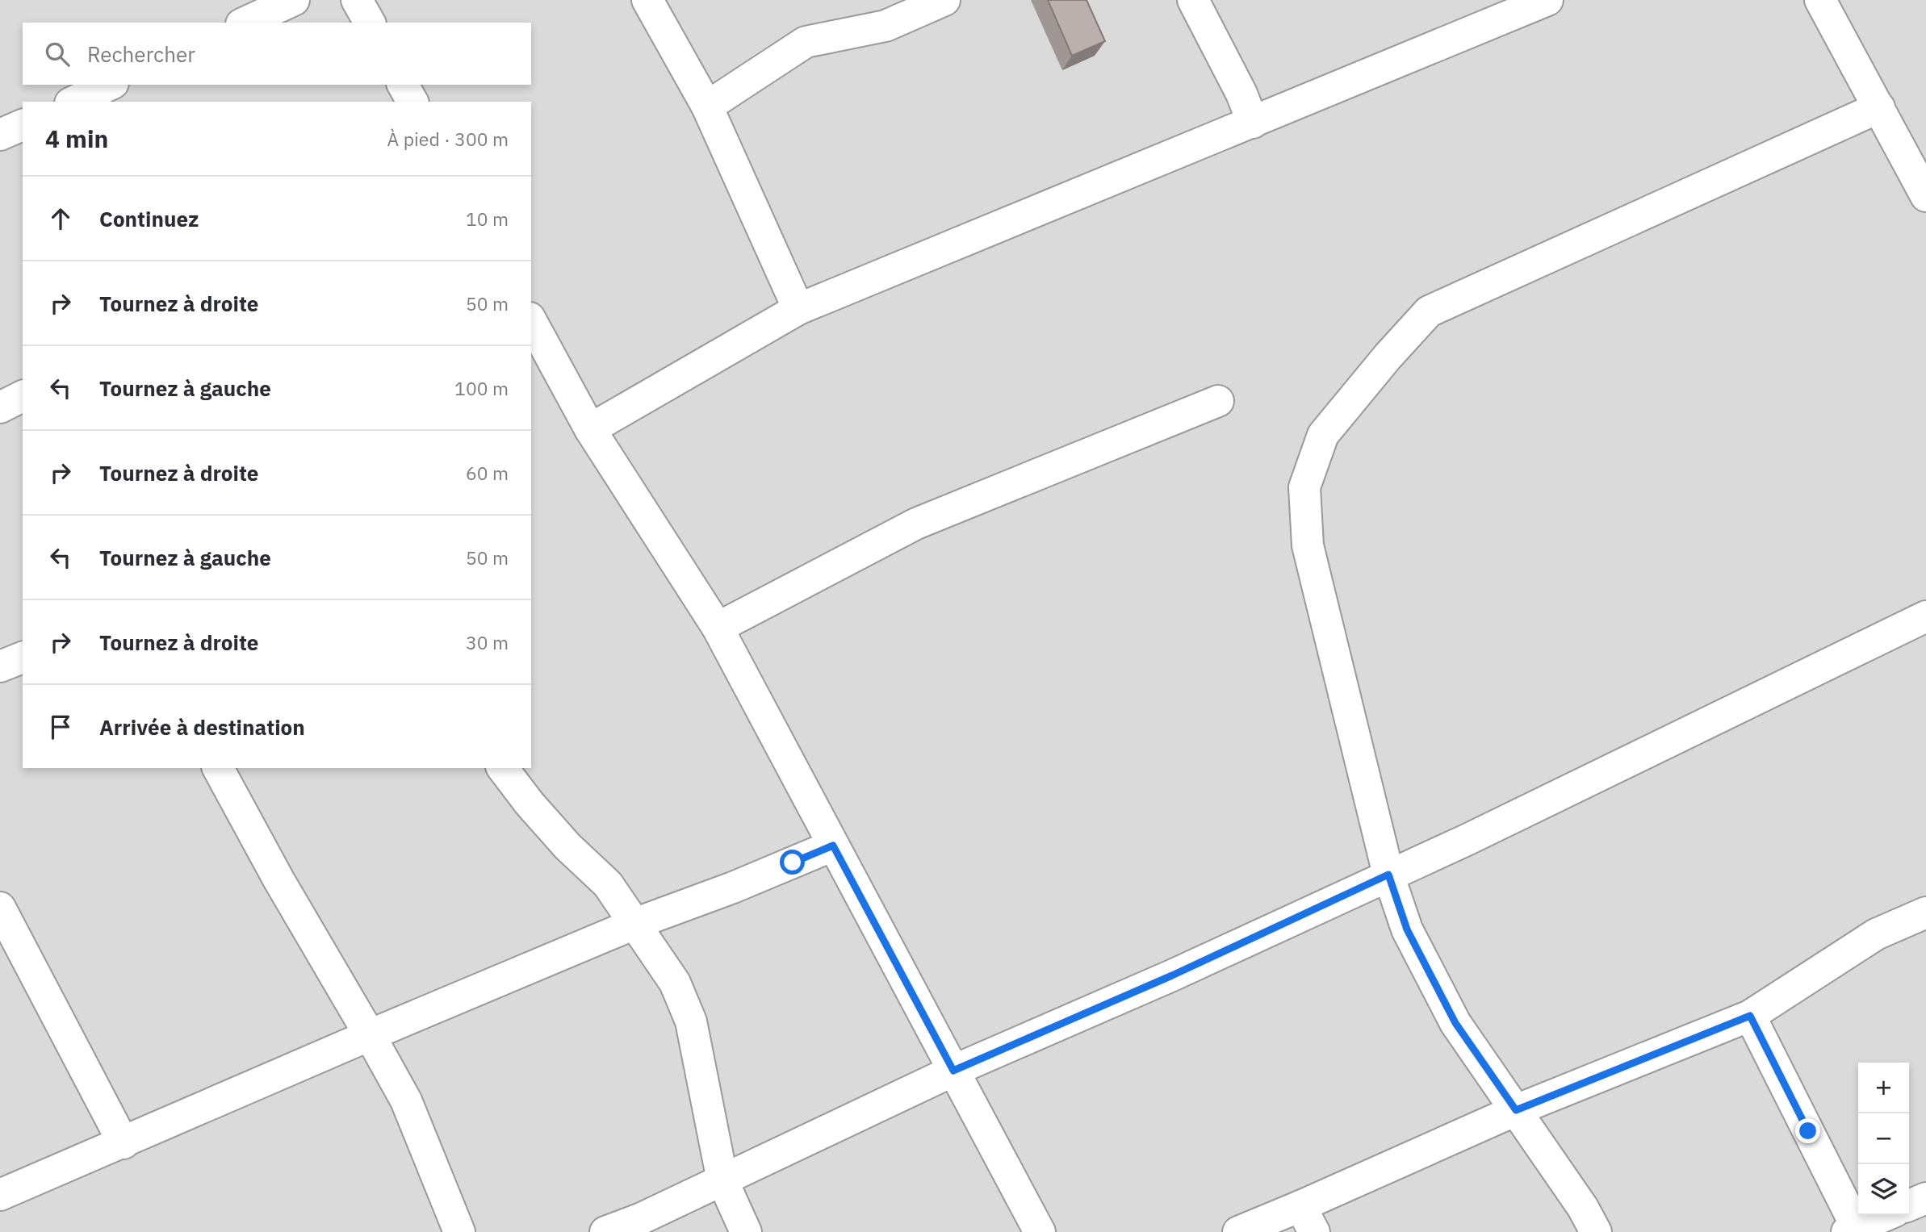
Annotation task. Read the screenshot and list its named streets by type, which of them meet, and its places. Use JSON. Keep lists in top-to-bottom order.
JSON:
{
  "page": {
    "search": "Rechercher",
    "heading": ["4 min", "À pied · 300 m"],
    "list": [
      ["Continuez", "10 m"],
      ["Tournez à droite", "50 m"],
      ["Tournez à gauche", "100 m"],
      ["Tournez à droite", "60 m"],
      ["Tournez à gauche", "50 m"],
      ["Tournez à droite", "30 m"],
      "Arrivée à destination"
    ],
    "map_buttons": ["+", "−"]
  }
}
